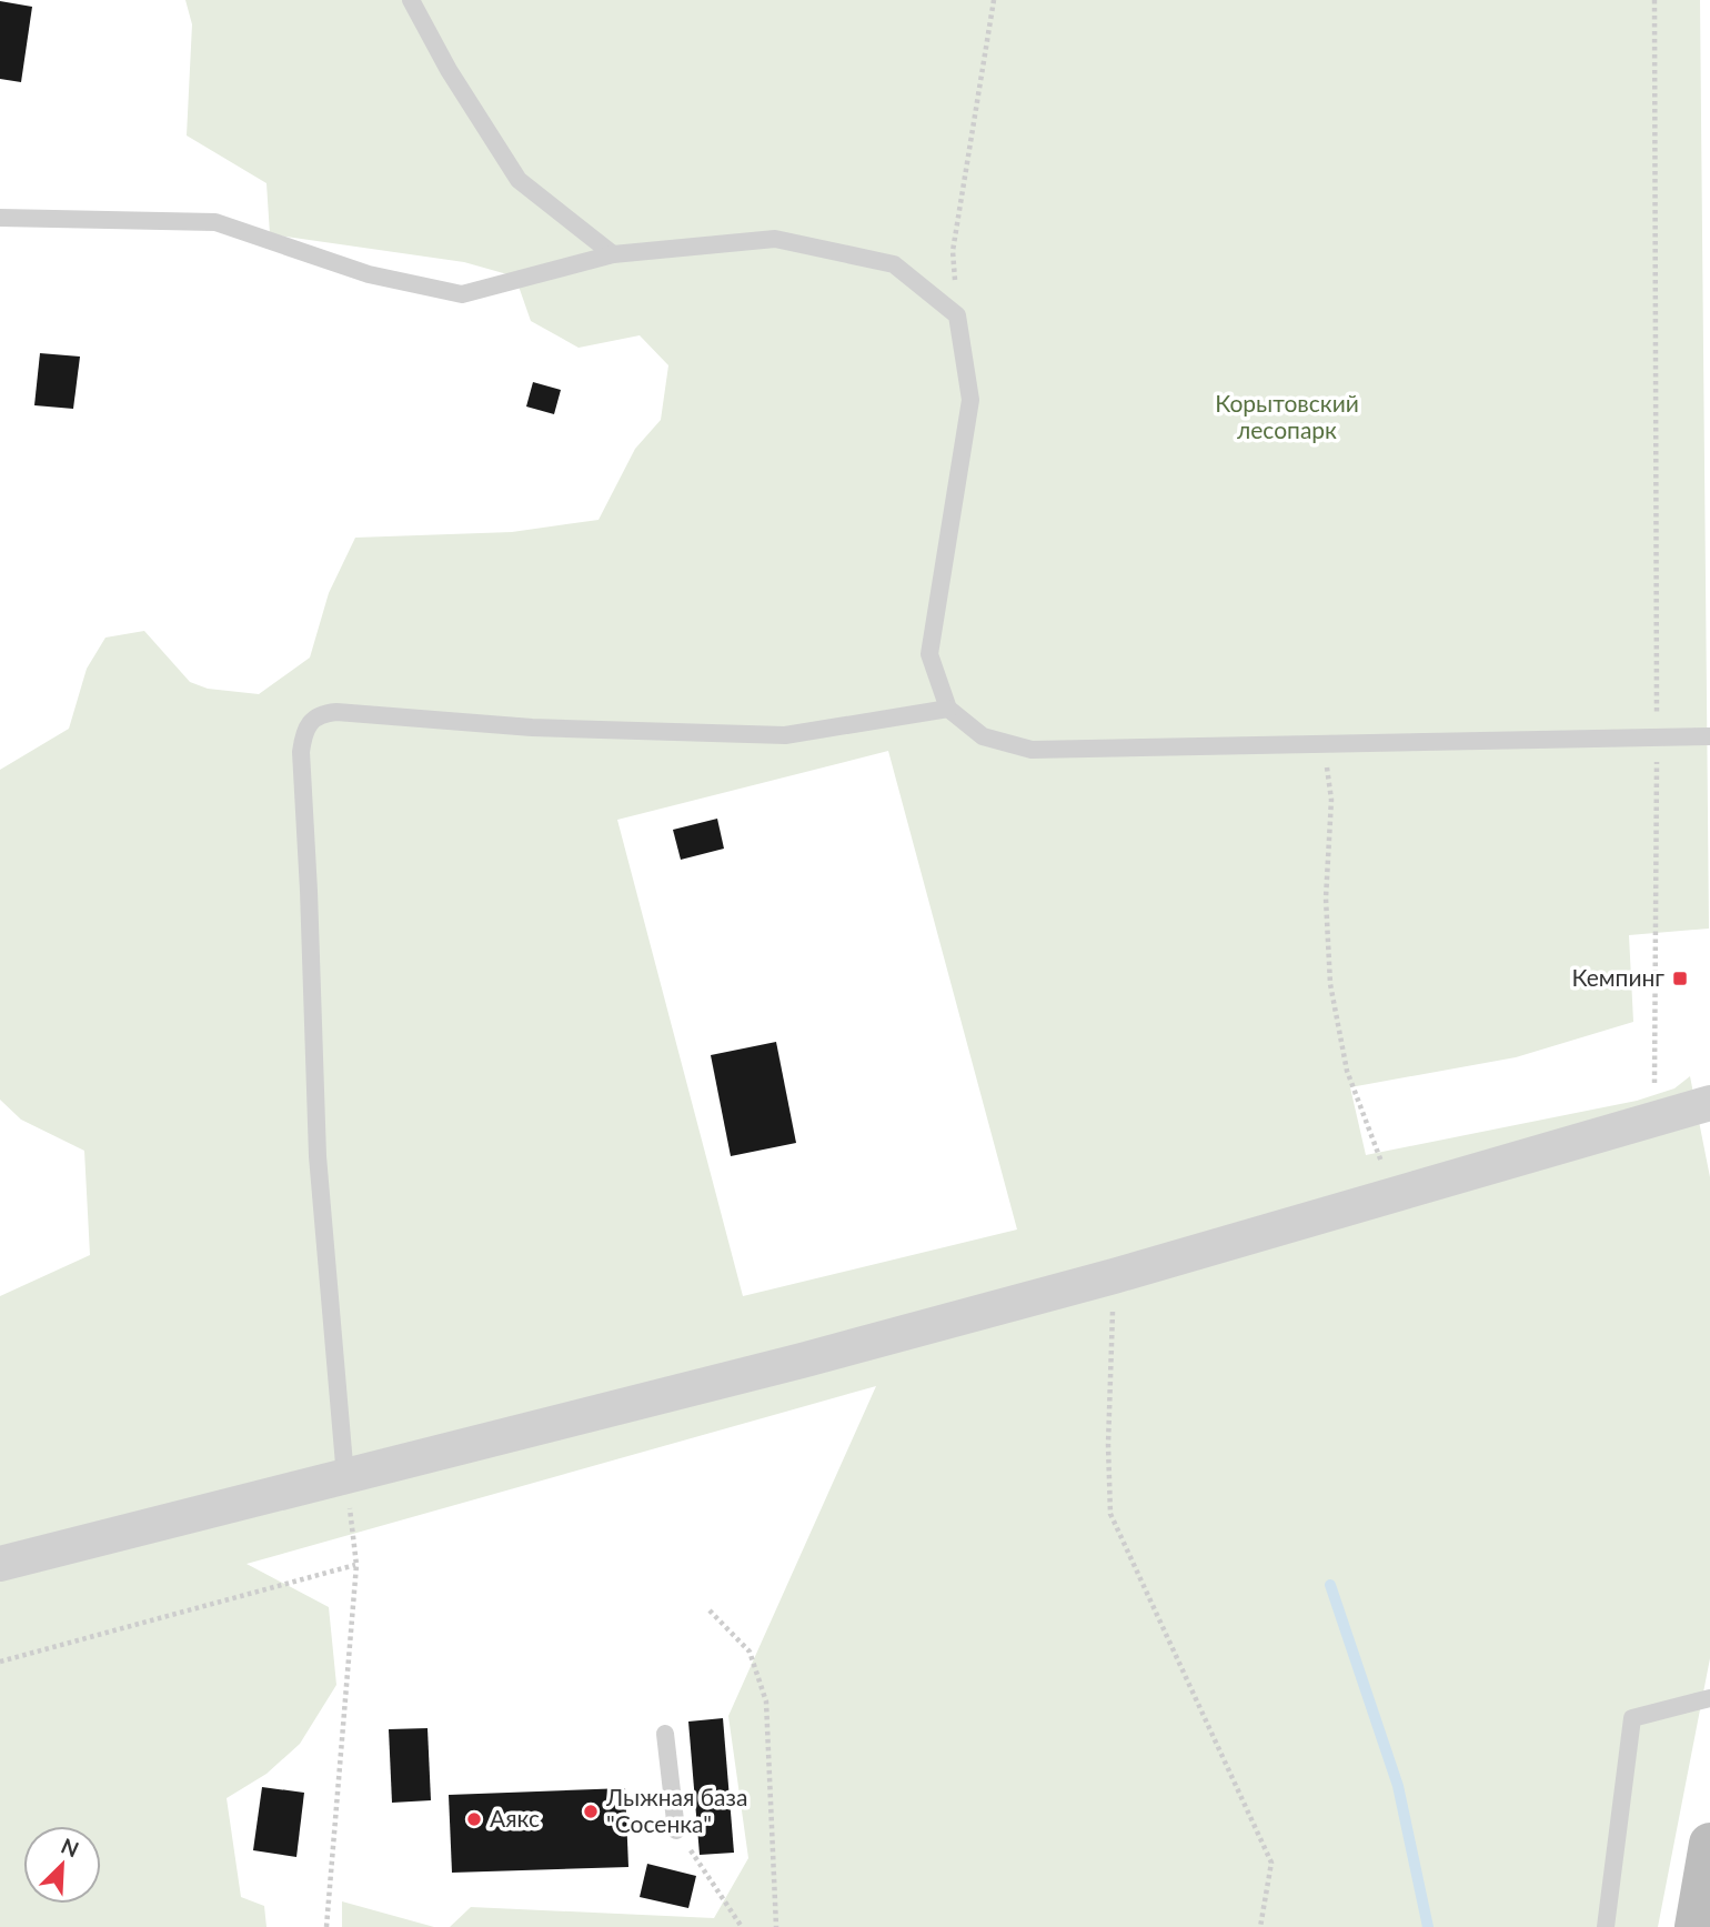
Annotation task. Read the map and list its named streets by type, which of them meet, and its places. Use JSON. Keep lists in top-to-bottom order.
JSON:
{
  "parks": ["Корытовский лесопарк"],
  "places": {
    "transit": ["Кемпинг"],
    "other": ["Лыжная база \"Сосенка\"", "Аякс"]
  },
  "north": "top right"
}
